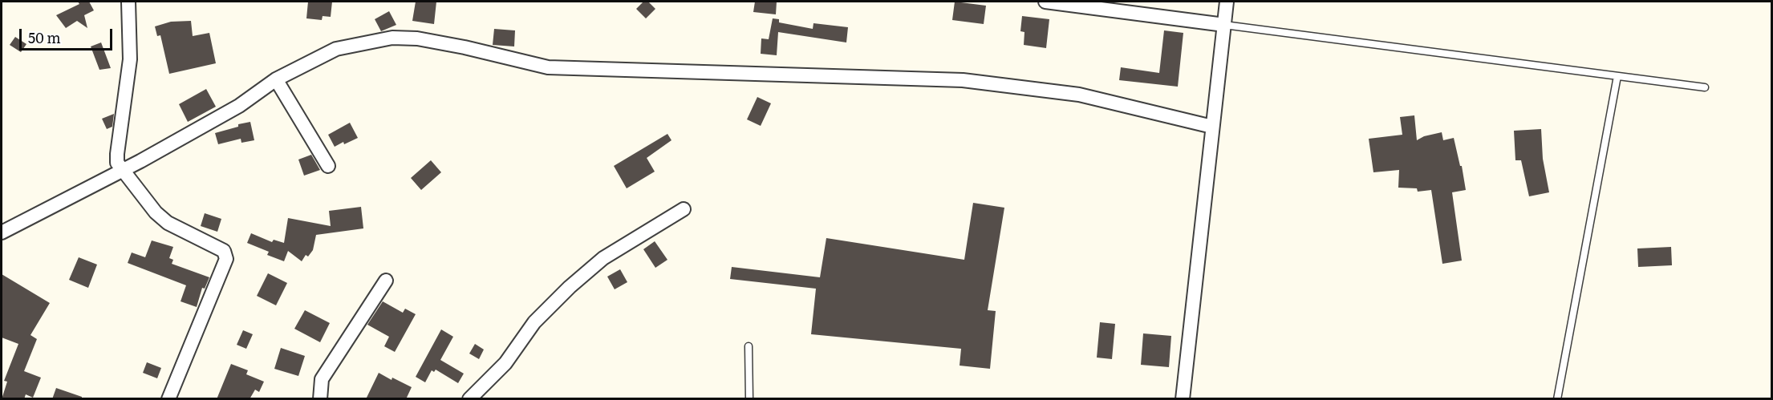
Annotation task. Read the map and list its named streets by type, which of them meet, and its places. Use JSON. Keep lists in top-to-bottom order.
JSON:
{
  "scale_bar": "50 m"
}
